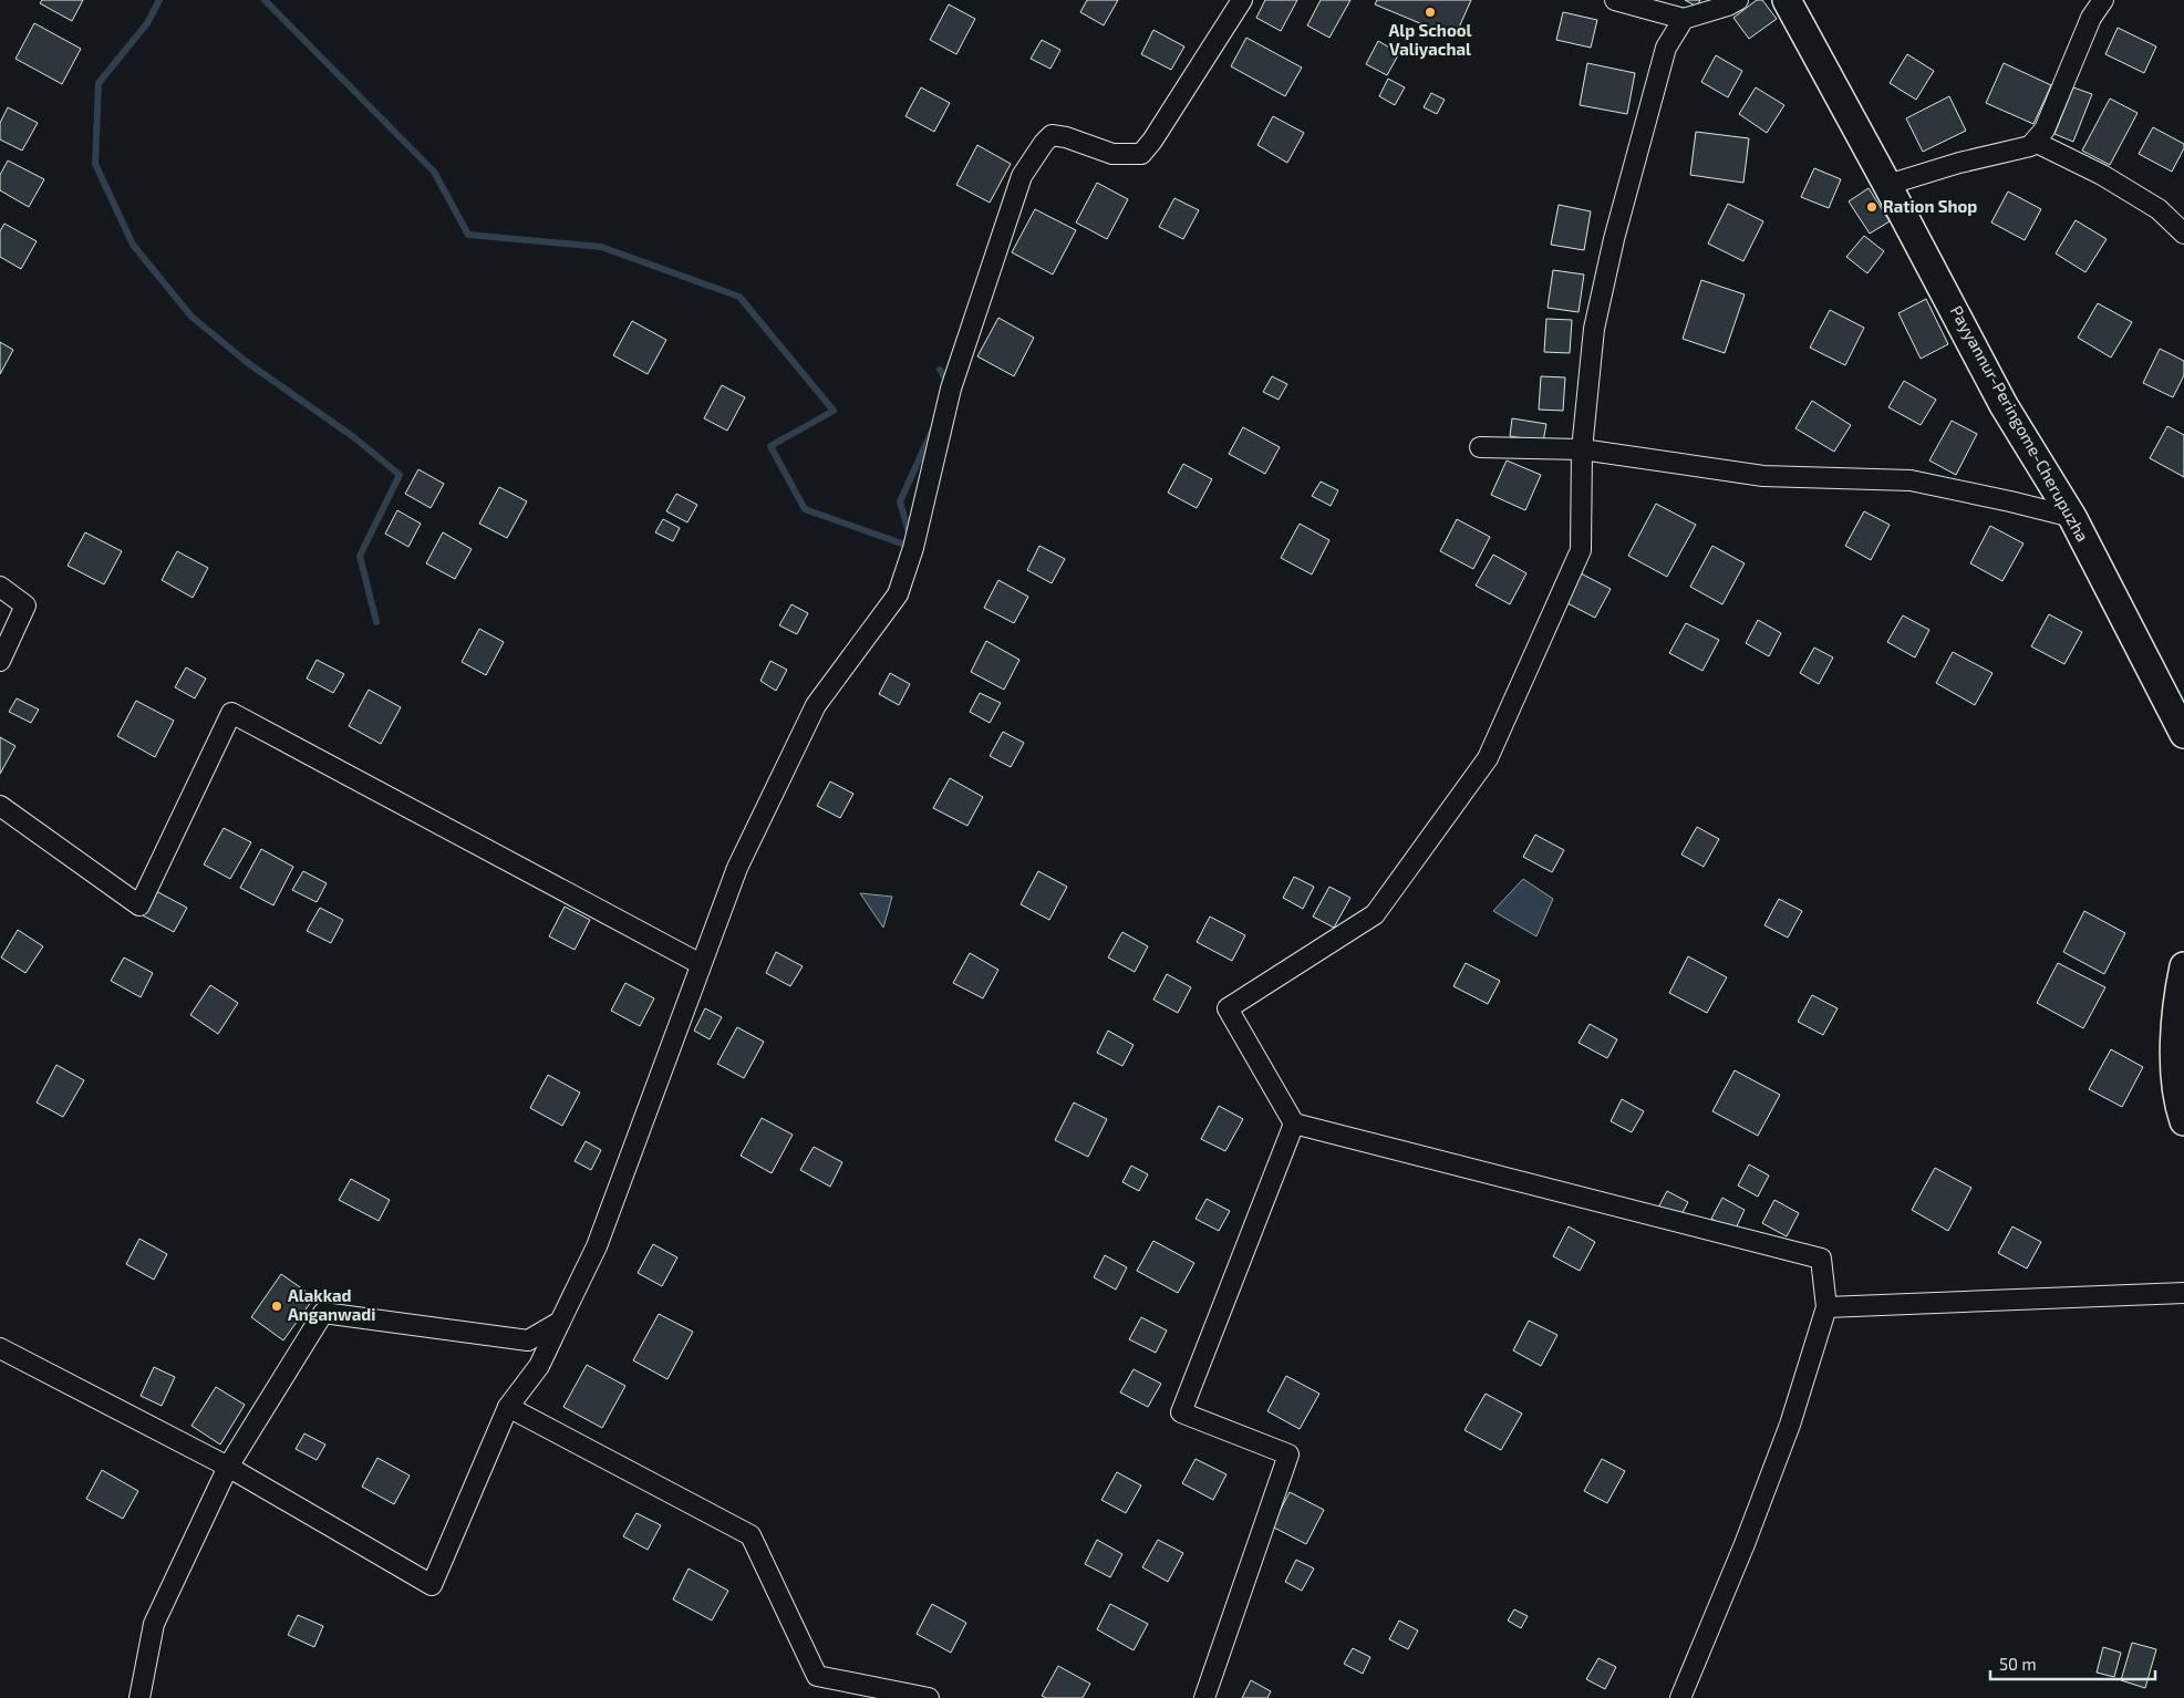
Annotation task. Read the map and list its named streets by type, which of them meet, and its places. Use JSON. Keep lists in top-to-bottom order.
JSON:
{
  "streets": {
    "main road": ["Payyannur-Peringome-Cherupuzha"]
  },
  "places": ["Alp School Valiyachal", "Ration Shop", "Alakkad Anganwadi"],
  "scale_bar": "50 m"
}
